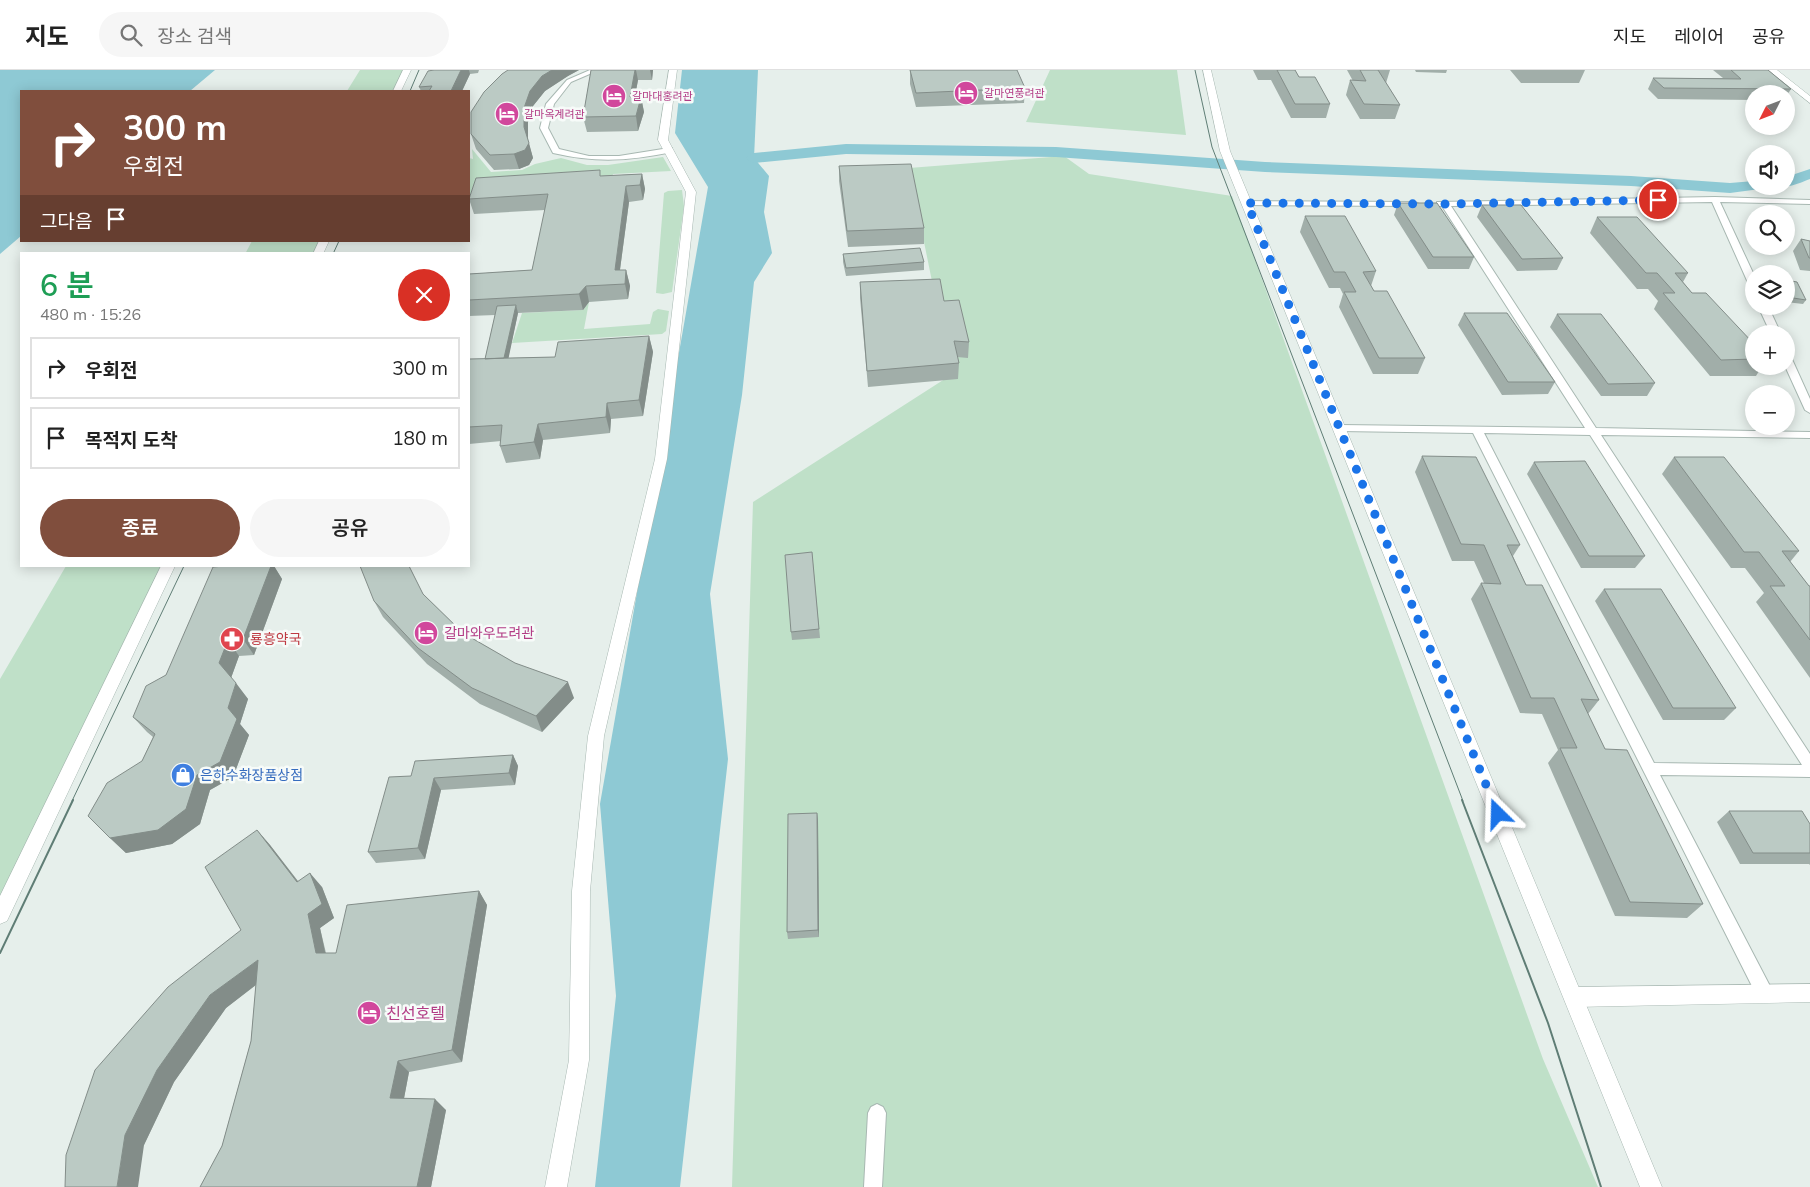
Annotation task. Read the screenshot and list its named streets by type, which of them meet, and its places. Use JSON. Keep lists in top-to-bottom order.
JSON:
{
  "places": {
    "hotel": [
      "갈마연풍려관",
      "갈마대홍려관",
      "갈마옥계려관",
      "갈마와우도려관",
      "친선호텔"
    ],
    "pharmacy": ["룡흥약국"],
    "shop": ["은하수화장품상점"]
  },
  "north": "bottom left",
  "page": {
    "header": "지도",
    "search": "장소 검색",
    "nav": ["지도", "레이어", "공유"],
    "map_buttons": ["+", "−"],
    "turn": ["300 m", "우회전"],
    "then": "그다음",
    "heading": ["6 분", "480 m · 15:26"],
    "list": [
      {
        "name": "우회전",
        "value": "300 m"
      },
      {
        "name": "목적지 도착",
        "value": "180 m"
      }
    ],
    "buttons": ["종료", "공유"]
  }
}
